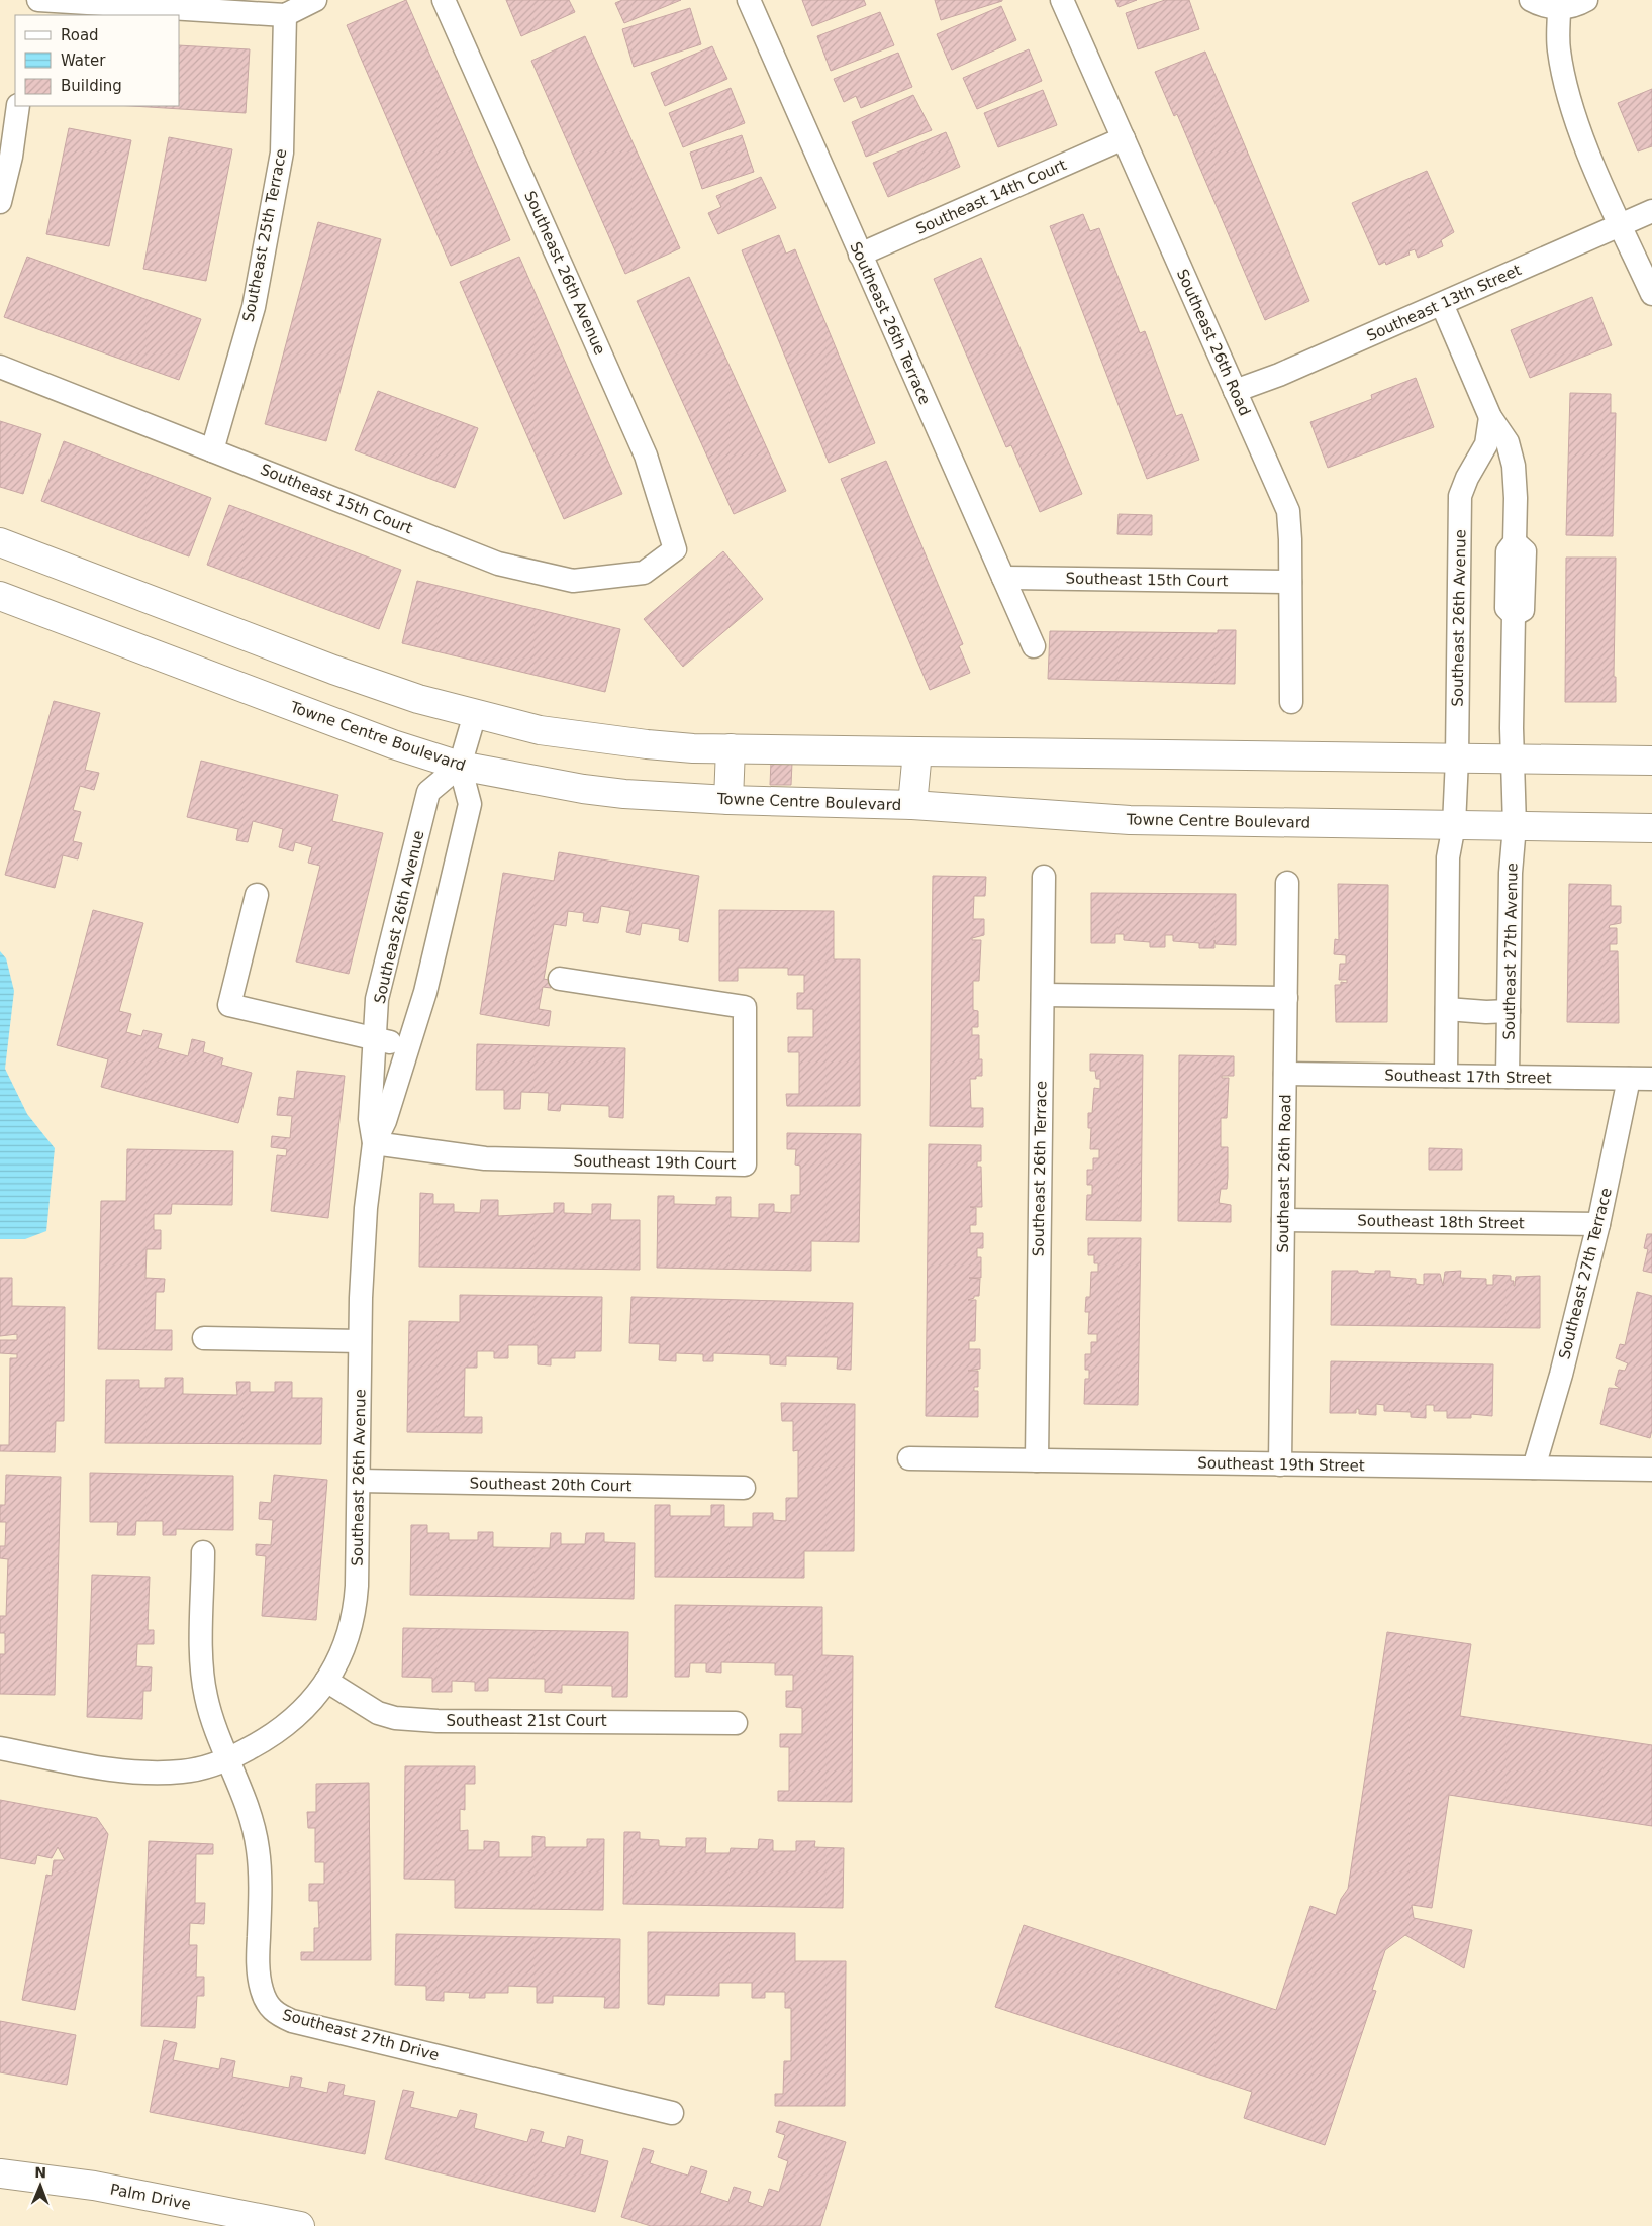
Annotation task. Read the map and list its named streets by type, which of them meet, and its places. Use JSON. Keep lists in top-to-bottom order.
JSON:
{
  "streets": {
    "street": [
      "Southeast 14th Court",
      "Southeast 25th Terrace",
      "Southeast 26th Avenue",
      "Southeast 13th Street",
      "Southeast 26th Terrace",
      "Southeast 26th Road",
      "Southeast 15th Court",
      "Towne Centre Boulevard",
      "Southeast 27th Avenue",
      "Southeast 17th Street",
      "Southeast 19th Court",
      "Southeast 18th Street",
      "Southeast 27th Terrace",
      "Southeast 19th Street",
      "Southeast 20th Court",
      "Southeast 21st Court",
      "Southeast 27th Drive",
      "Palm Drive"
    ]
  },
  "crossings": [
    ["Southeast 14th Court", "Southeast 26th Terrace"],
    ["Southeast 14th Court", "Southeast 26th Road"],
    ["Southeast 25th Terrace", "Southeast 15th Court"],
    ["Southeast 26th Avenue", "Southeast 15th Court"],
    ["Southeast 26th Avenue", "Towne Centre Boulevard"],
    ["Southeast 26th Avenue", "Southeast 19th Court"],
    ["Southeast 26th Avenue", "Southeast 20th Court"],
    ["Southeast 26th Avenue", "Southeast 21st Court"],
    ["Southeast 26th Avenue", "Southeast 27th Drive"],
    ["Southeast 13th Street", "Southeast 26th Road"],
    ["Southeast 26th Terrace", "Southeast 15th Court"],
    ["Southeast 26th Terrace", "Southeast 19th Street"],
    ["Southeast 26th Road", "Southeast 15th Court"],
    ["Southeast 26th Road", "Southeast 17th Street"],
    ["Southeast 26th Road", "Southeast 18th Street"],
    ["Southeast 26th Road", "Southeast 19th Street"],
    ["Towne Centre Boulevard", "Southeast 27th Avenue"],
    ["Southeast 27th Avenue", "Southeast 17th Street"],
    ["Southeast 17th Street", "Southeast 27th Terrace"],
    ["Southeast 18th Street", "Southeast 27th Terrace"],
    ["Southeast 27th Terrace", "Southeast 19th Street"]
  ],
  "legend": ["Road", "Water", "Building"],
  "north": "top"
}
